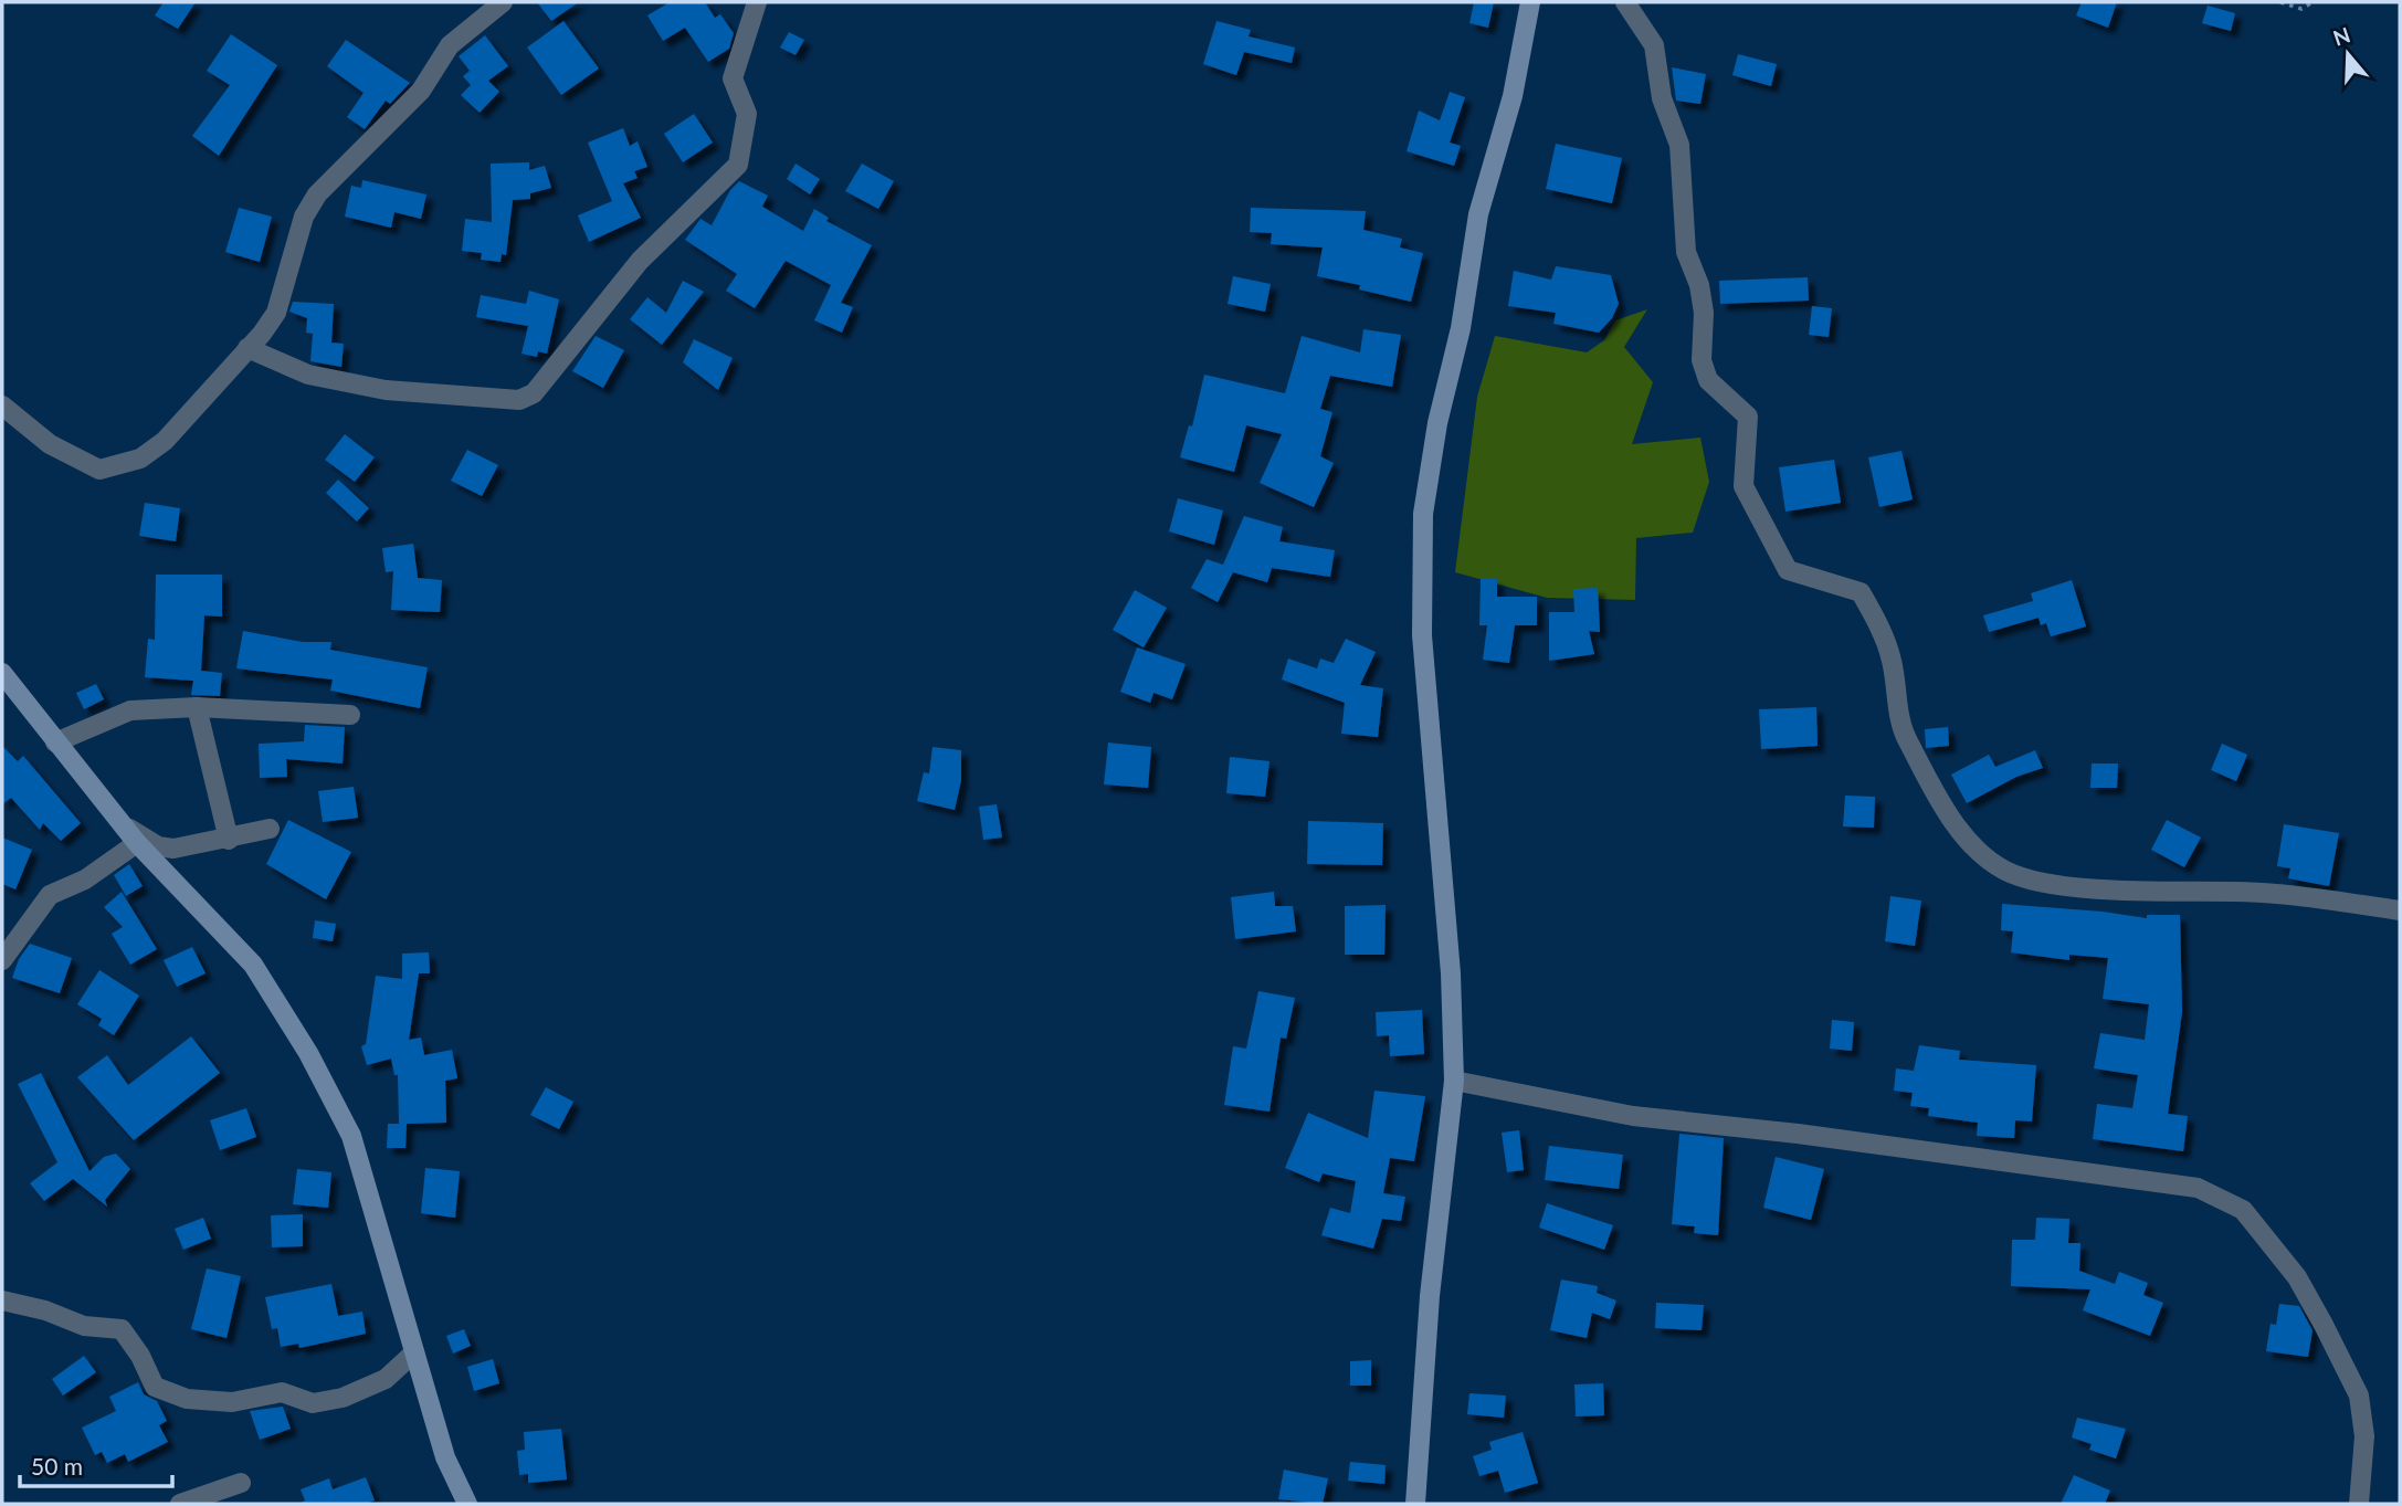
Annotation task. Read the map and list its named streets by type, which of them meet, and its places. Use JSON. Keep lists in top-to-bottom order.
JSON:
{
  "scale_bar": "50 m",
  "north": "top"
}
